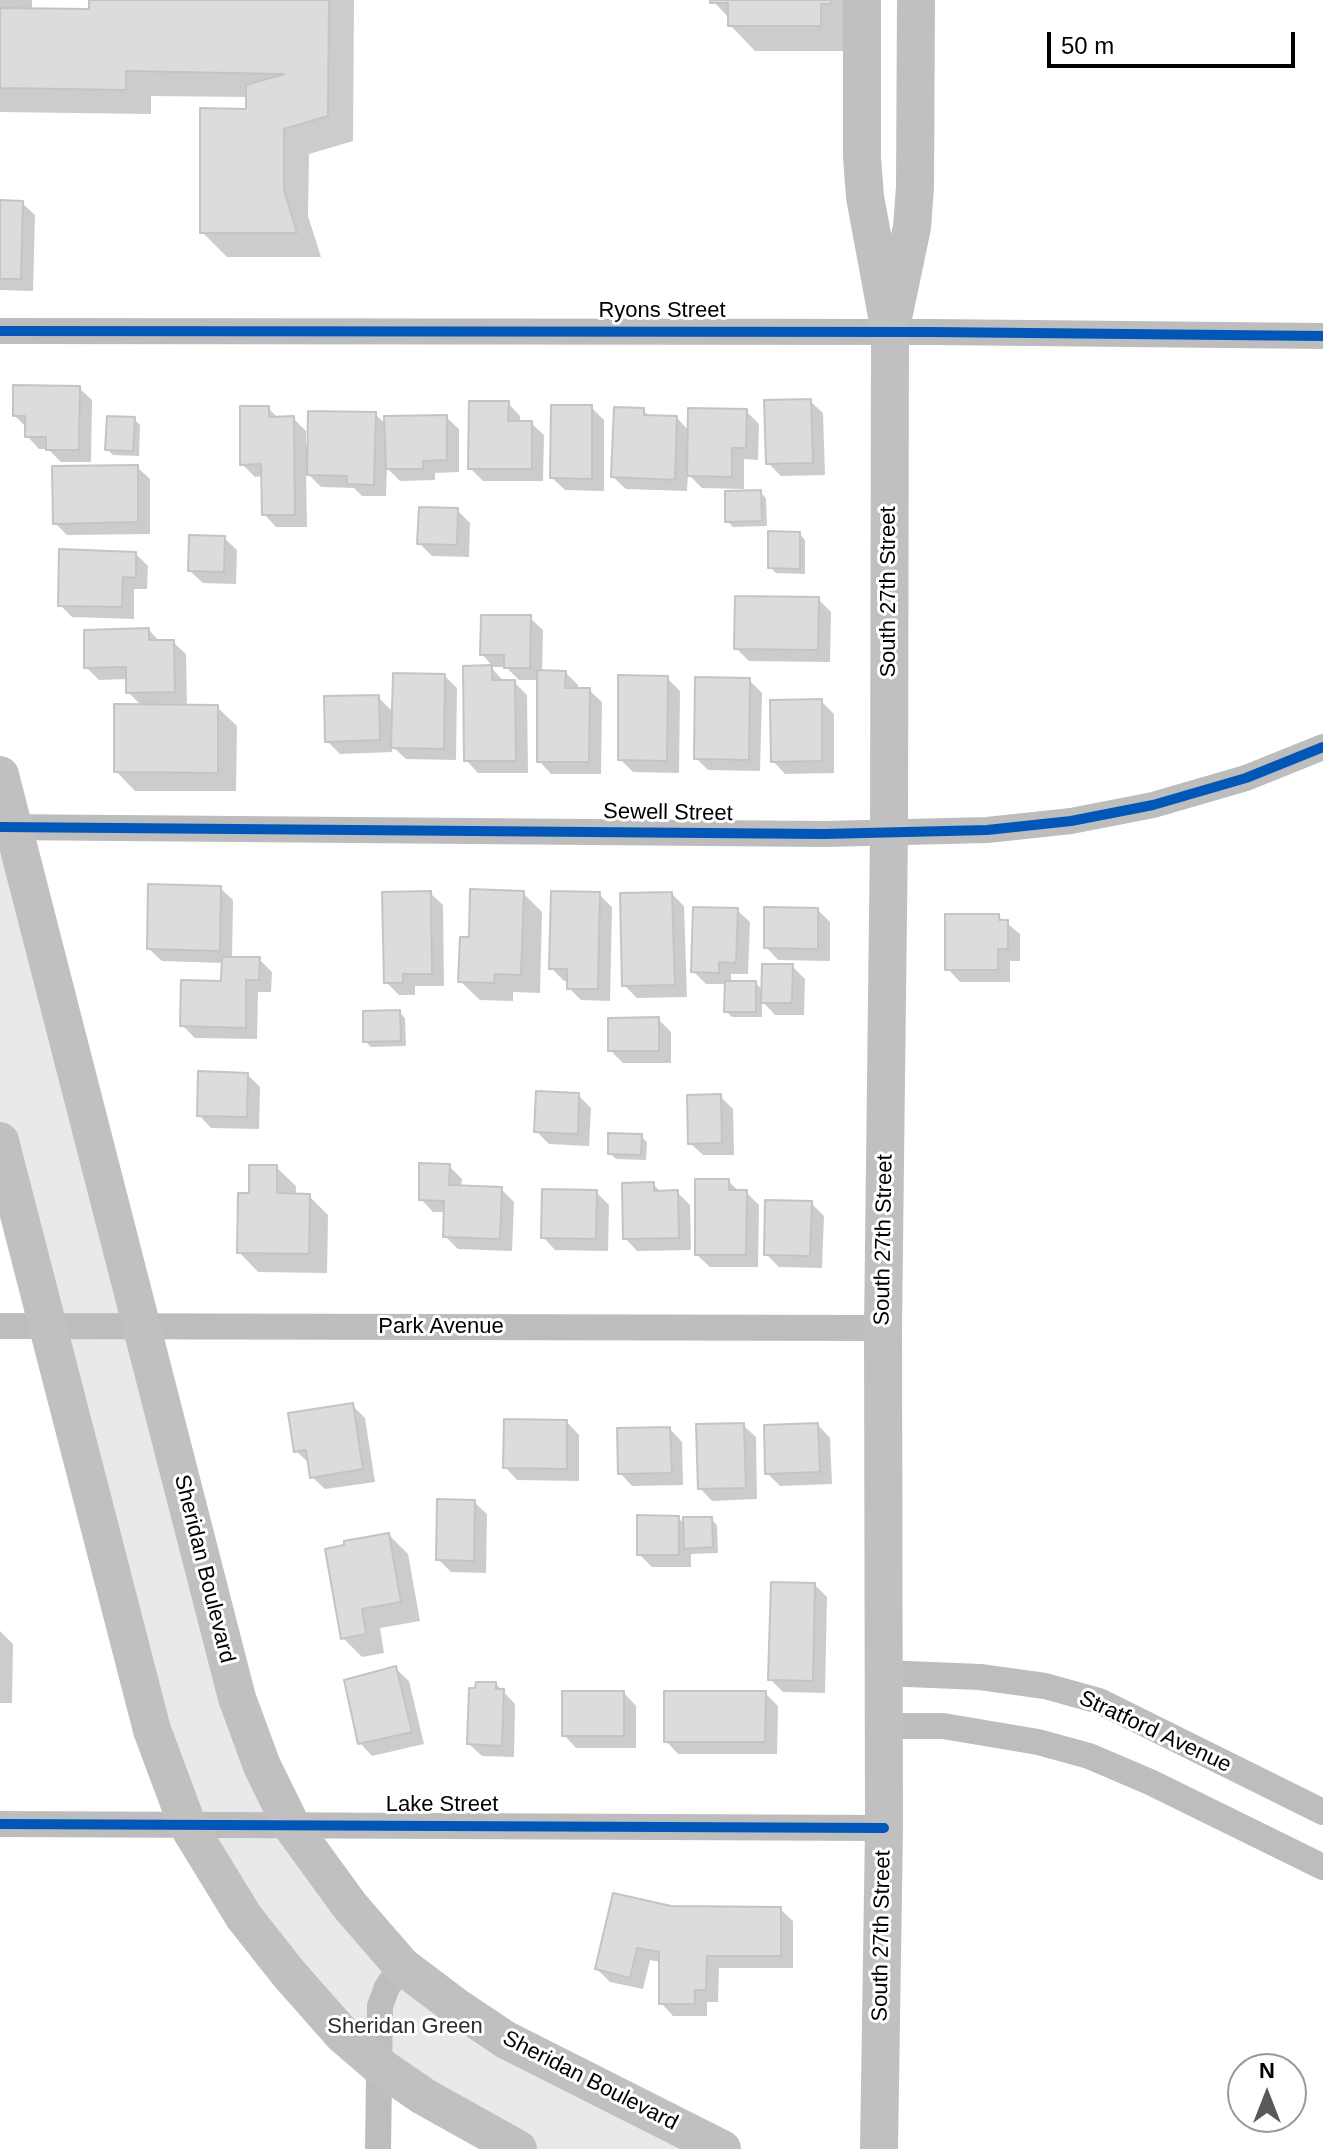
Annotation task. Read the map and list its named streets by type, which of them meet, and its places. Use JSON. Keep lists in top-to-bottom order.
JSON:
{
  "streets": {
    "main road": ["South 27th Street", "Sheridan Boulevard"],
    "street": [
      "Ryons Street",
      "Sewell Street",
      "Park Avenue",
      "Stratford Avenue",
      "Lake Street"
    ]
  },
  "crossings": [
    ["Ryons Street", "South 27th Street"],
    ["South 27th Street", "Sewell Street"],
    ["South 27th Street", "Park Avenue"],
    ["South 27th Street", "Stratford Avenue"],
    ["South 27th Street", "Lake Street"],
    ["Sewell Street", "Sheridan Boulevard"],
    ["Park Avenue", "Sheridan Boulevard"],
    ["Sheridan Boulevard", "Lake Street"]
  ],
  "parks": ["Sheridan Green"],
  "scale_bar": "50 m",
  "north": "top"
}
